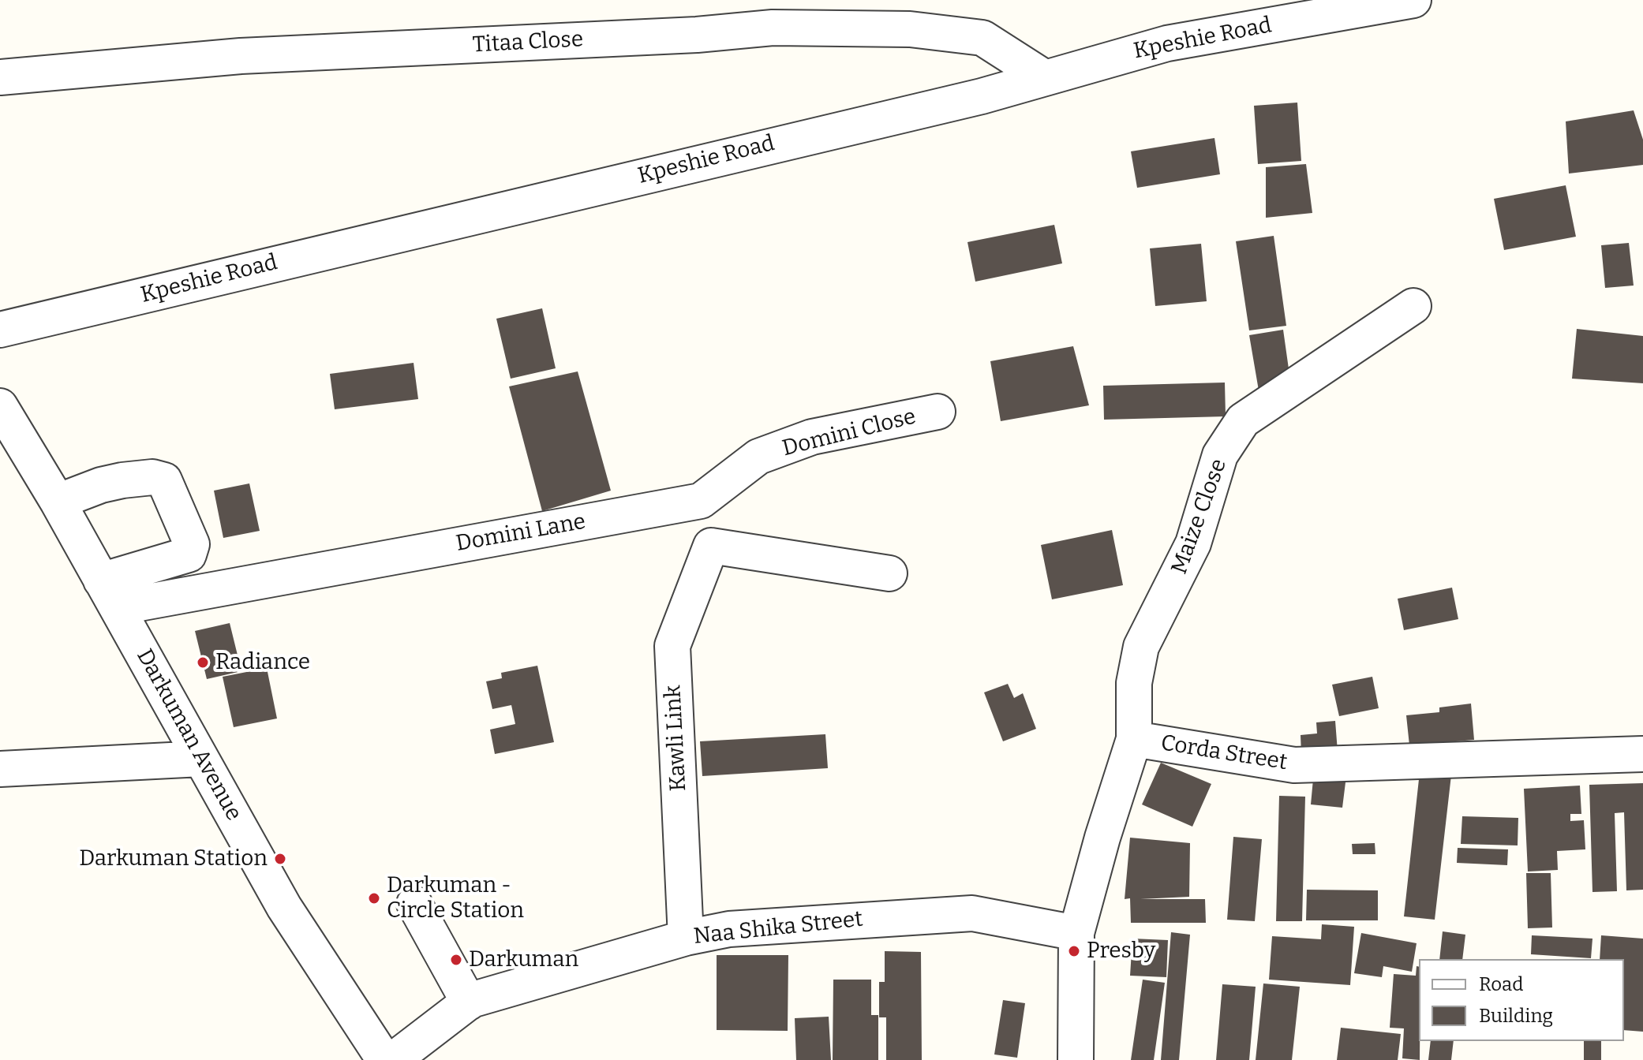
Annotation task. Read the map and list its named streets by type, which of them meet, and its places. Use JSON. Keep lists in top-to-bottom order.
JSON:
{
  "streets": {
    "street": [
      "Kpeshie Road",
      "Titaa Close",
      "Domini Close",
      "Maize Close",
      "Domini Lane",
      "Darkuman Avenue",
      "Kawli Link",
      "Corda Street",
      "Naa Shika Street"
    ]
  },
  "crossings": [
    ["Kpeshie Road", "Titaa Close"],
    ["Domini Close", "Domini Lane"],
    ["Maize Close", "Corda Street"],
    ["Domini Lane", "Darkuman Avenue"],
    ["Kawli Link", "Naa Shika Street"],
    ["Corda Street", "Naa Shika Street"]
  ],
  "places": [
    "Radiance",
    "Darkuman Station",
    "Darkuman - Circle Station",
    "Presby",
    "Darkuman"
  ],
  "legend": ["Road", "Building"]
}
